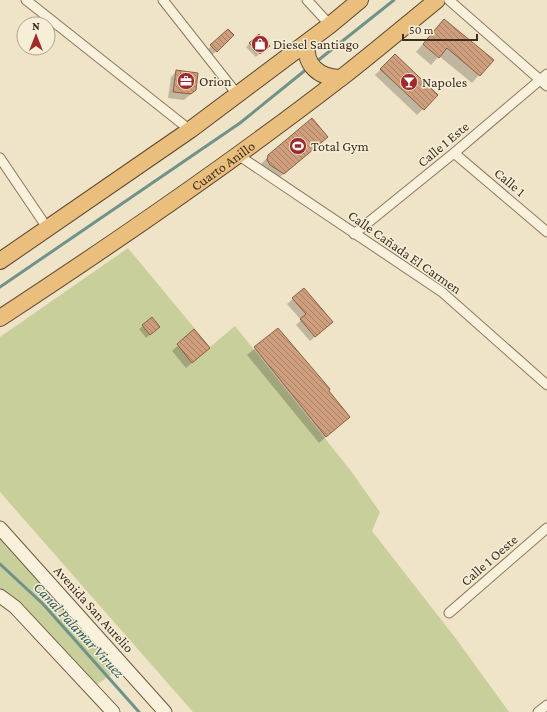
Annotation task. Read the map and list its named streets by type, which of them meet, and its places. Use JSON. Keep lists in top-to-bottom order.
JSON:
{
  "streets": {
    "highway": ["Cuarto Anillo"],
    "main road": ["Avenida San Aurelio"],
    "street": [
      "Calle 1 Este",
      "Calle 1",
      "Calle Cañada El Carmen",
      "Calle 1 Oeste"
    ]
  },
  "crossings": [
    ["Calle 1 Este", "Calle 1"],
    ["Calle 1 Este", "Calle Cañada El Carmen"],
    ["Cuarto Anillo", "Calle Cañada El Carmen"]
  ],
  "water": ["Canal Palamar Viruez"],
  "places": {
    "shop": ["Diesel Santiago"],
    "office": ["Orion"],
    "bar": ["Napoles"],
    "sports": ["Total Gym"]
  },
  "scale_bar": "50 m",
  "north": "top"
}
